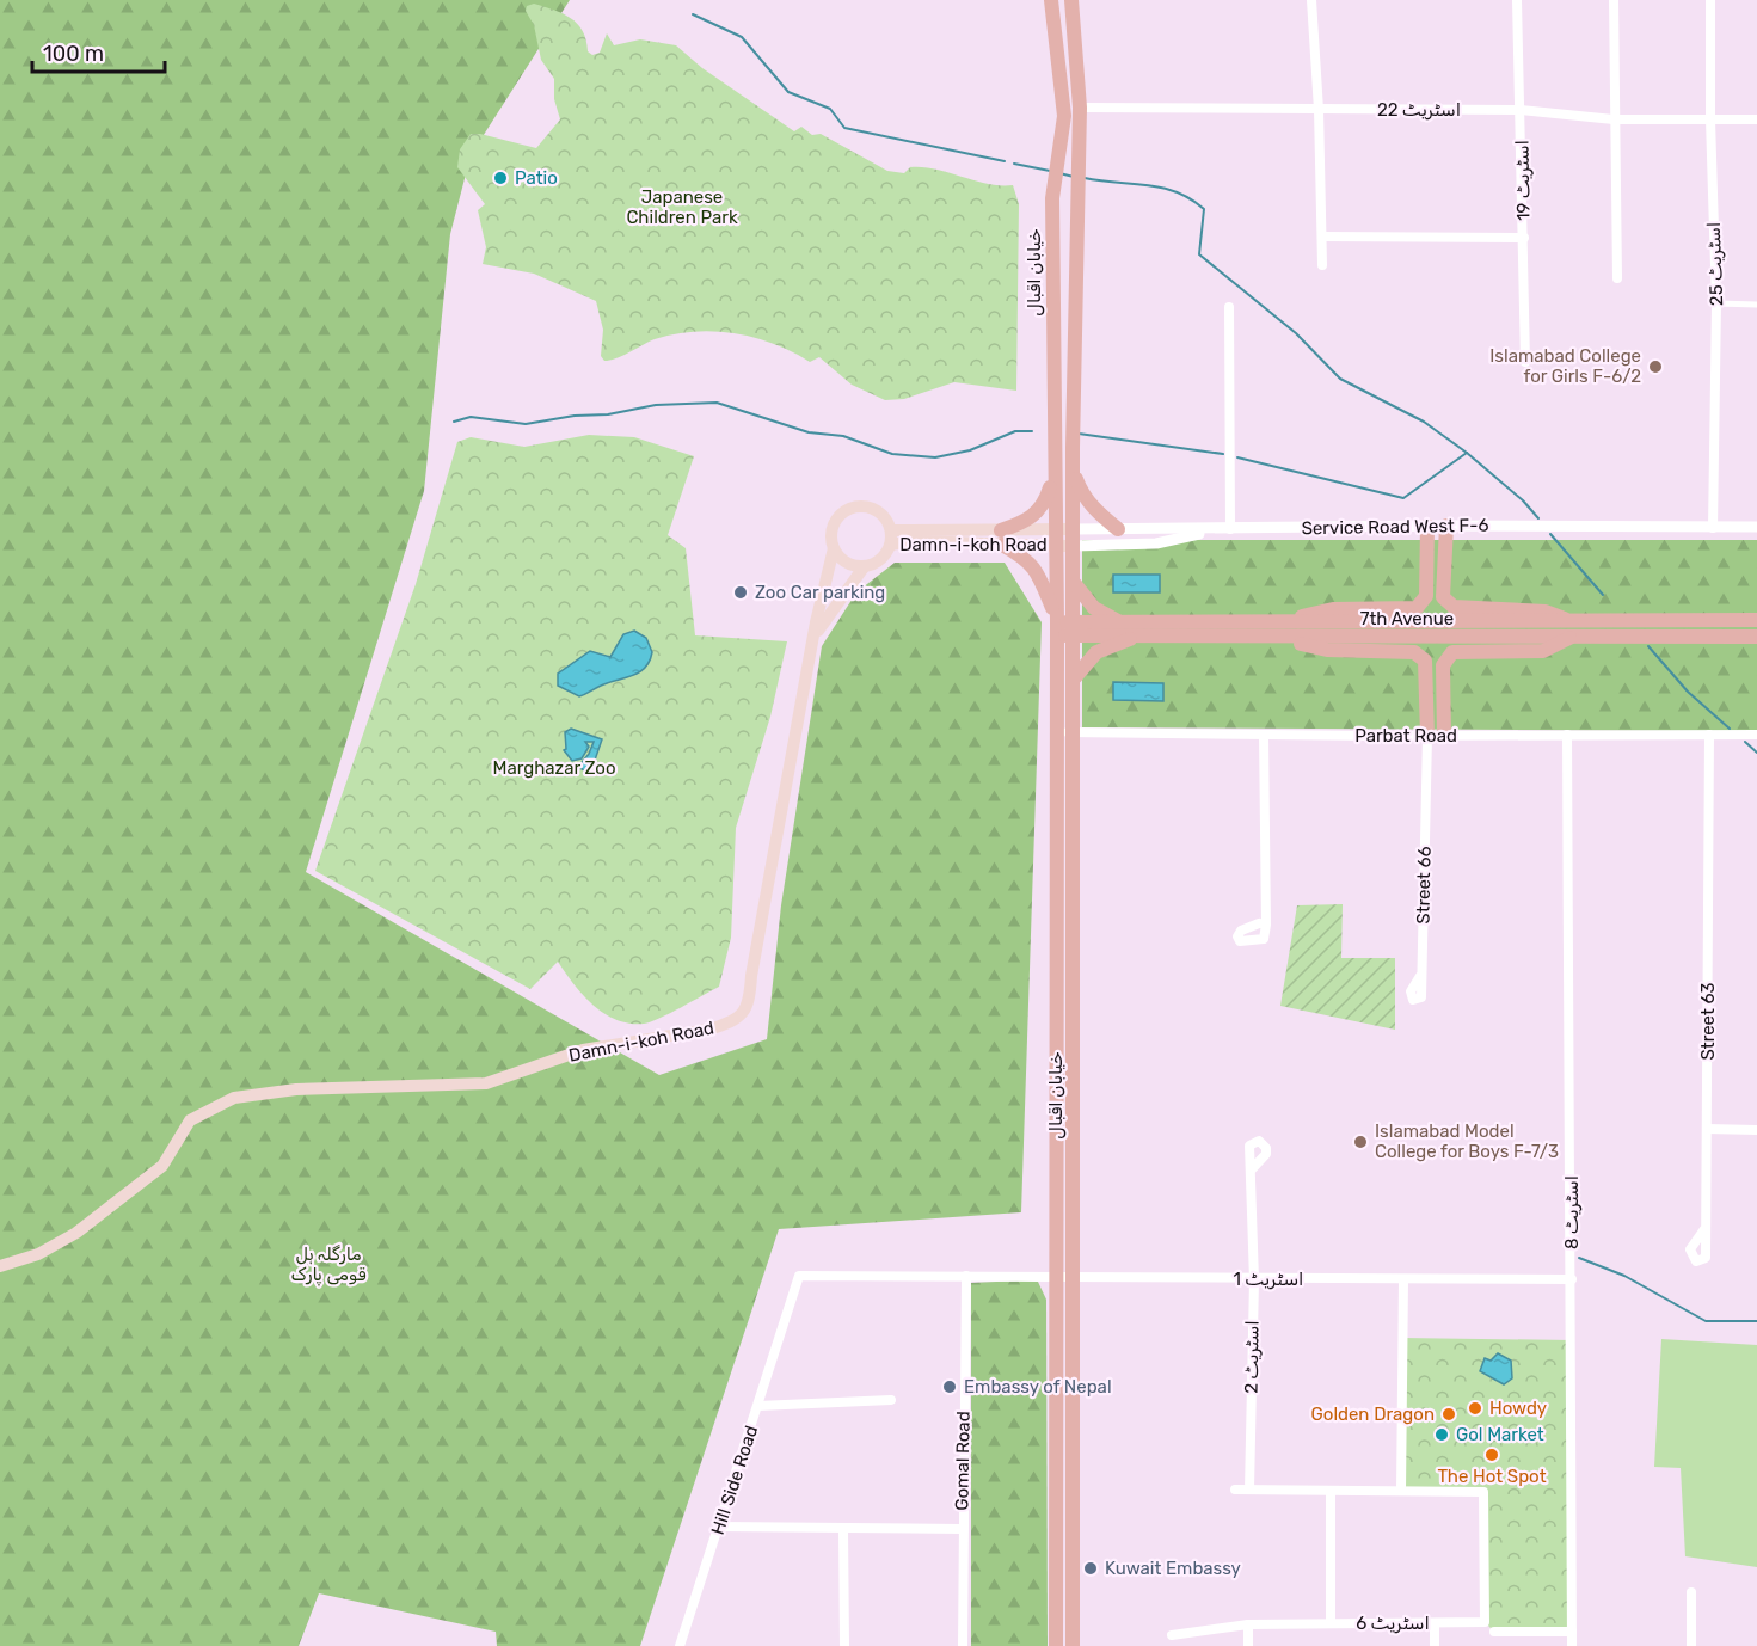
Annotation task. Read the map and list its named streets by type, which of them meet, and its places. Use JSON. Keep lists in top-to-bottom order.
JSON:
{
  "streets": {
    "main road": [
      "خیابان اقبال",
      "Service Road West F-6",
      "Damn-i-koh Road",
      "7th Avenue"
    ],
    "street": [
      "اسٹریٹ 22",
      "اسٹریٹ 19",
      "اسٹریٹ 25",
      "Parbat Road",
      "Street 66",
      "Street 63",
      "اسٹریٹ 8",
      "اسٹریٹ 1",
      "اسٹریٹ 2",
      "Gomal Road",
      "Hill Side Road",
      "اسٹریٹ 6"
    ]
  },
  "crossings": [
    ["اسٹریٹ 22", "اسٹریٹ 19"],
    ["اسٹریٹ 22", "اسٹریٹ 25"],
    ["اسٹریٹ 22", "خیابان اقبال"],
    ["اسٹریٹ 25", "Service Road West F-6"],
    ["خیابان اقبال", "Service Road West F-6"],
    ["خیابان اقبال", "Damn-i-koh Road"],
    ["خیابان اقبال", "7th Avenue"],
    ["خیابان اقبال", "Parbat Road"],
    ["خیابان اقبال", "اسٹریٹ 1"],
    ["Service Road West F-6", "Damn-i-koh Road"],
    ["Parbat Road", "Street 66"],
    ["Parbat Road", "Street 63"],
    ["Parbat Road", "اسٹریٹ 8"],
    ["اسٹریٹ 8", "اسٹریٹ 1"],
    ["اسٹریٹ 1", "اسٹریٹ 2"],
    ["اسٹریٹ 1", "Gomal Road"],
    ["اسٹریٹ 1", "Hill Side Road"],
    ["Gomal Road", "Hill Side Road"]
  ],
  "parks": ["Japanese Children Park", "Marghazar Zoo", "مارگلہ ہل قومی پارک"],
  "places": [
    "Patio",
    "Islamabad College for Girls F-6/2",
    "Zoo Car parking",
    "Islamabad Model College for Boys F-7/3",
    "Embassy of Nepal",
    "Howdy",
    "Golden Dragon",
    "Gol Market",
    "The Hot Spot",
    "Kuwait Embassy"
  ],
  "scale_bar": "100 m"
}
